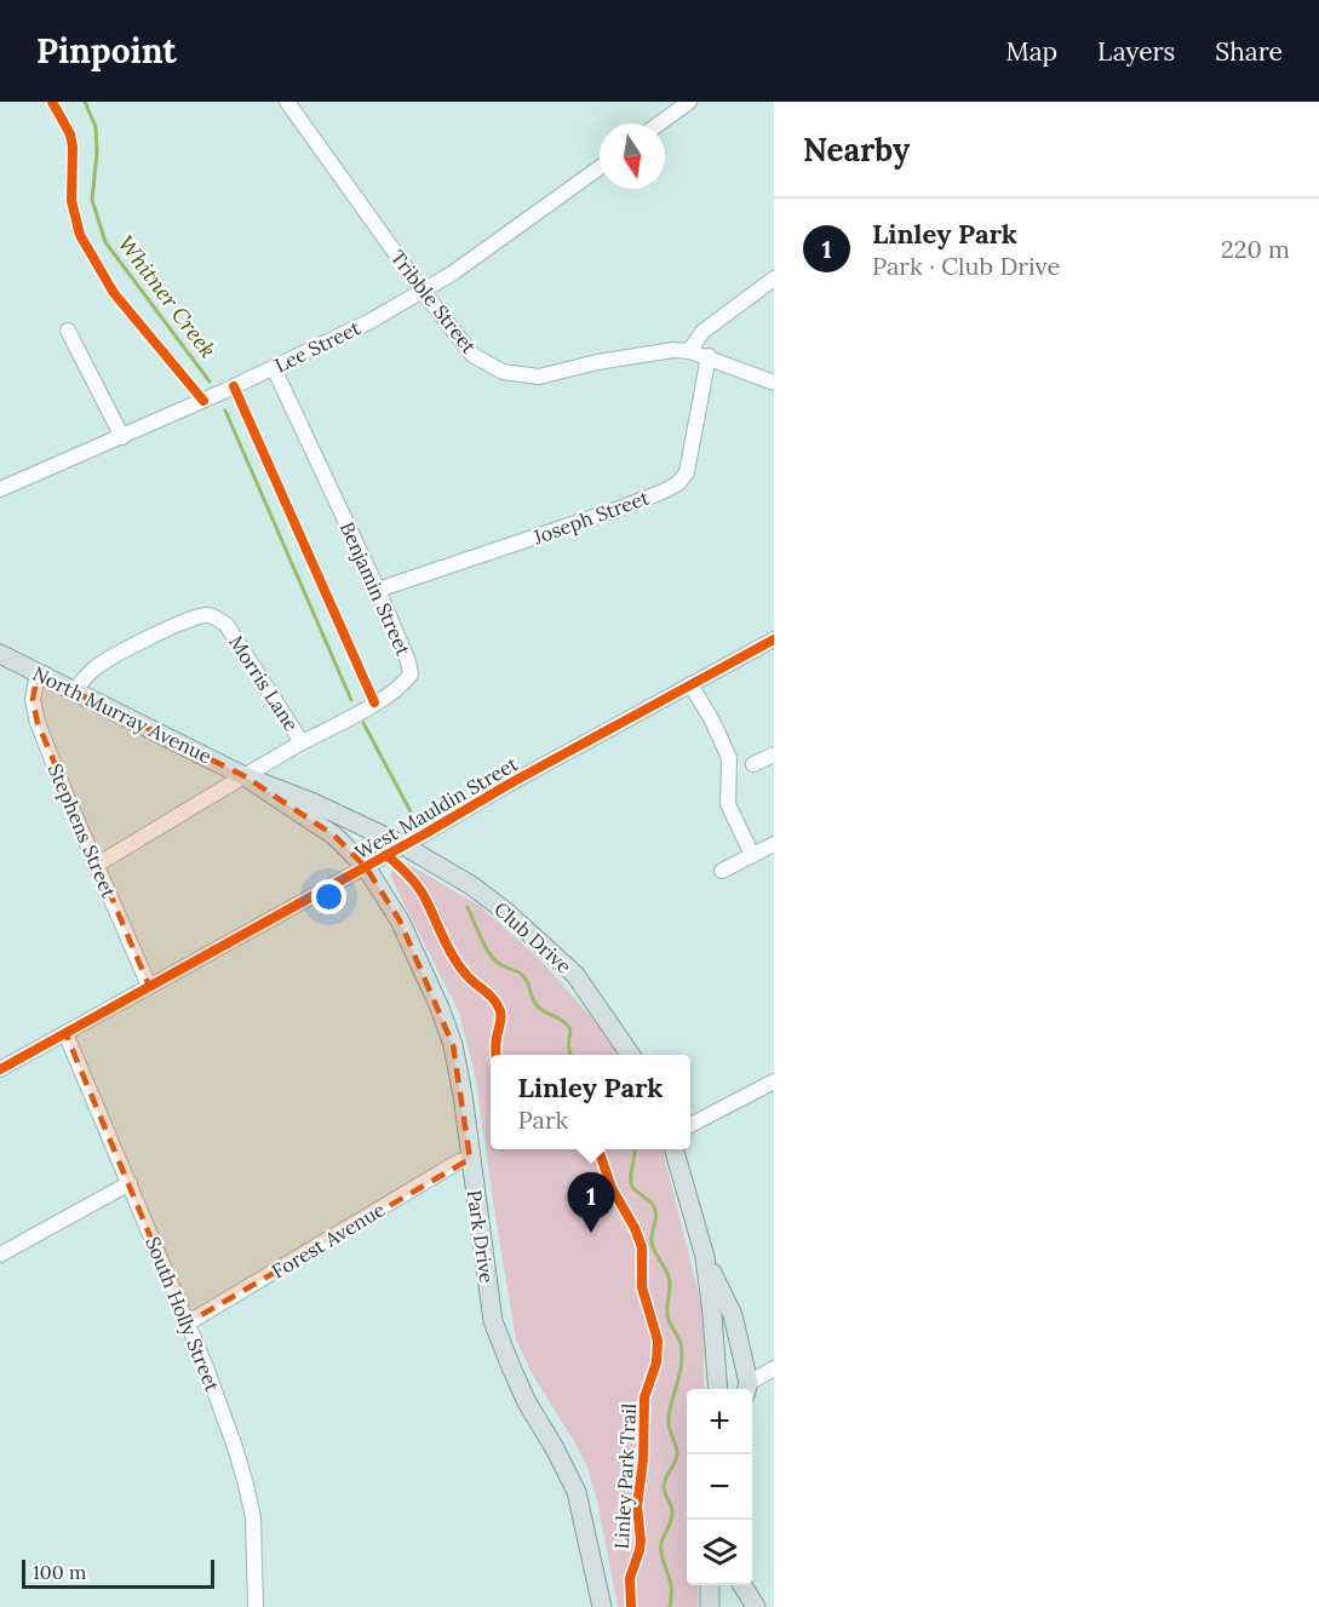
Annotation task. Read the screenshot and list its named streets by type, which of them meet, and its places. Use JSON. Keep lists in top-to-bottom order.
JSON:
{
  "streets": {
    "main road": ["North Murray Avenue", "Club Drive", "Park Drive"],
    "street": [
      "Tribble Street",
      "Lee Street",
      "Joseph Street",
      "Benjamin Street",
      "Morris Lane",
      "West Mauldin Street",
      "Stephens Street",
      "Forest Avenue",
      "South Holly Street"
    ],
    "cycle path": ["Linley Park Trail"]
  },
  "crossings": [
    ["Tribble Street", "Lee Street"],
    ["Tribble Street", "Joseph Street"],
    ["Lee Street", "Benjamin Street"],
    ["Joseph Street", "Benjamin Street"],
    ["Benjamin Street", "Morris Lane"],
    ["Benjamin Street", "North Murray Avenue"],
    ["Benjamin Street", "Stephens Street"],
    ["Morris Lane", "North Murray Avenue"],
    ["North Murray Avenue", "West Mauldin Street"],
    ["North Murray Avenue", "Stephens Street"],
    ["North Murray Avenue", "Club Drive"],
    ["North Murray Avenue", "Park Drive"],
    ["West Mauldin Street", "Stephens Street"],
    ["West Mauldin Street", "Club Drive"],
    ["West Mauldin Street", "Park Drive"],
    ["West Mauldin Street", "South Holly Street"],
    ["Park Drive", "Forest Avenue"],
    ["Forest Avenue", "South Holly Street"]
  ],
  "water": ["Whitner Creek"],
  "scale_bar": "100 m",
  "north": "bottom",
  "page": {
    "header": "Pinpoint",
    "nav": ["Map", "Layers", "Share"],
    "heading": "Nearby",
    "list": [
      {
        "mark": "1",
        "name": "Linley Park",
        "note": "Park · Club Drive",
        "value": "220 m"
      }
    ],
    "popup": ["Linley Park", "Park"],
    "pins": "1",
    "map_buttons": ["+", "−"],
    "scale": "100 m"
  }
}
